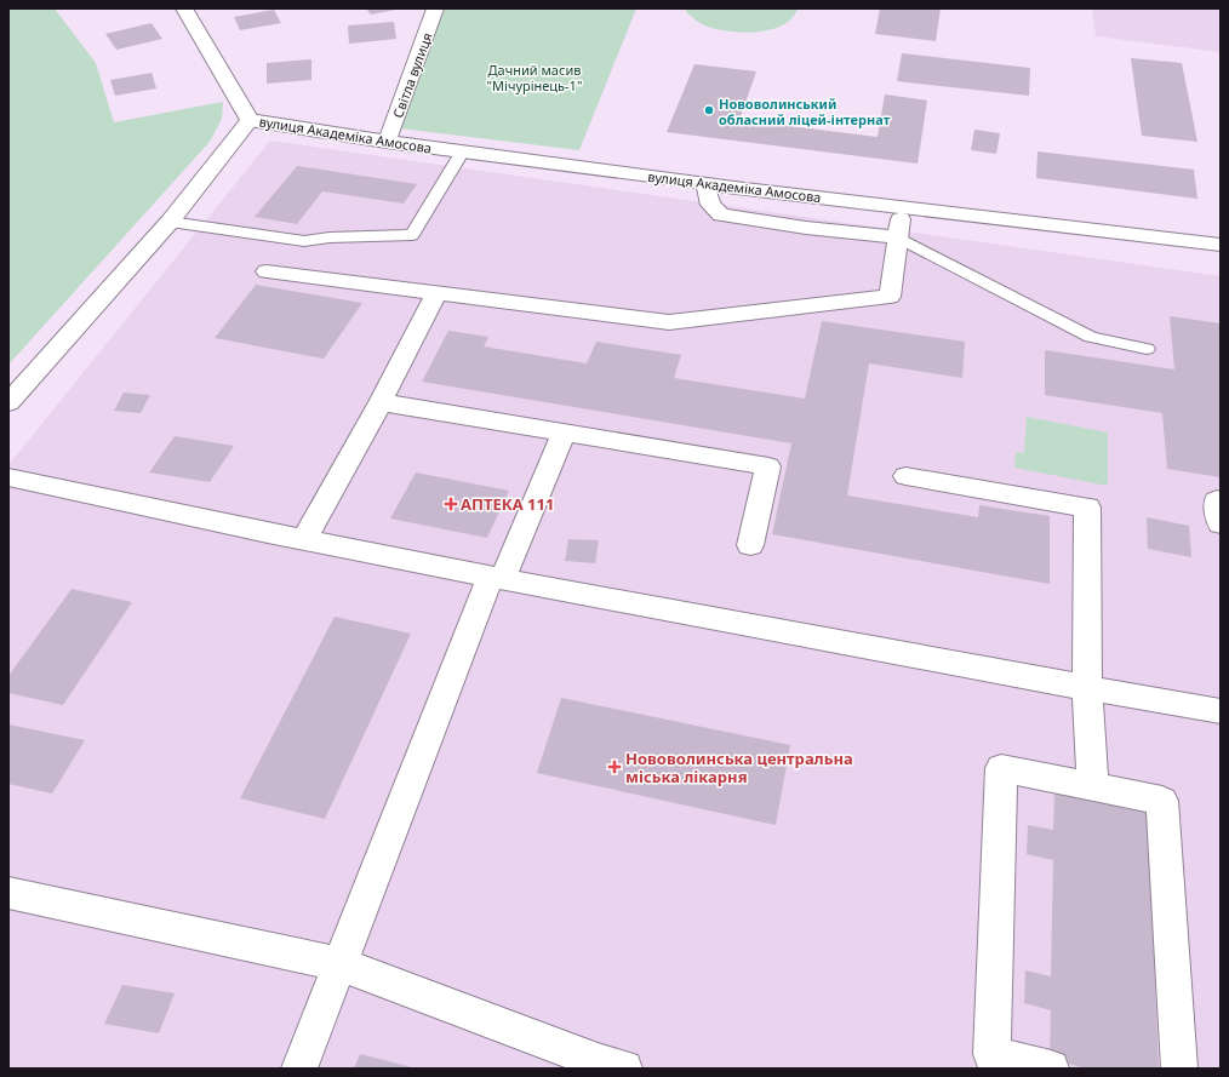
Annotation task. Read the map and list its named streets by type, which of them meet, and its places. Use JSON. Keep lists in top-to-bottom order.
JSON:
{
  "streets": {
    "street": ["Світла вулиця", "вулиця Академіка Амосова"]
  },
  "crossings": [
    ["Світла вулиця", "вулиця Академіка Амосова"]
  ],
  "parks": ["Дачний масив \"Мічурінець-1\""],
  "places": {
    "other": ["Нововолинський обласний ліцей-інтернат"],
    "health": ["АПТЕКА 111", "Нововолинська центральна міська лікарня"]
  }
}
